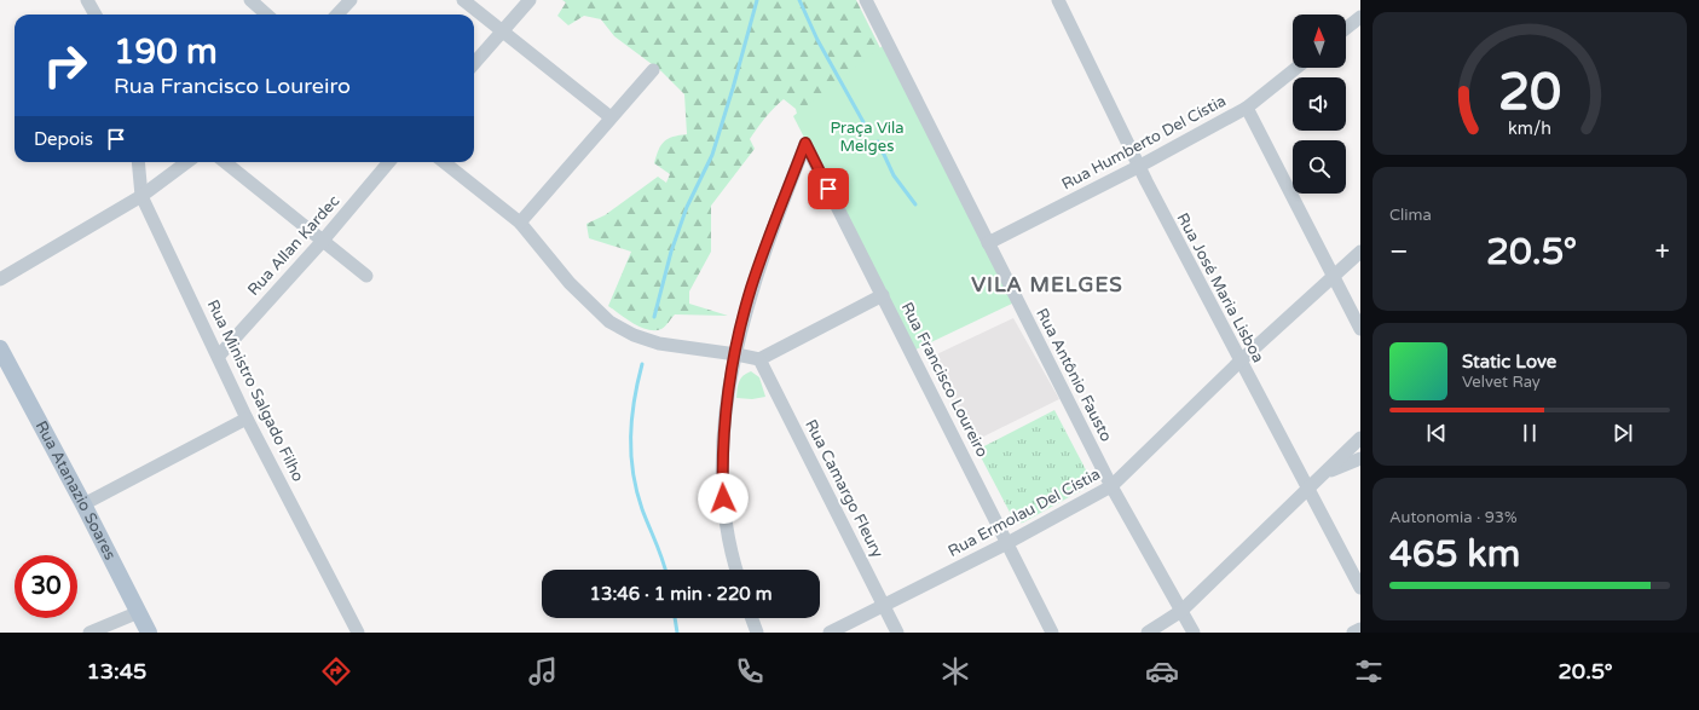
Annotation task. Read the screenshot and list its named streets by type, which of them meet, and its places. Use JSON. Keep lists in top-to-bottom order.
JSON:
{
  "streets": {
    "main road": ["Rua Atanazio Soares"],
    "street": [
      "Rua Humberto Del Cístia",
      "Rua Allan Kardec",
      "Rua José Maria Lisboa",
      "Rua Antônio Fausto",
      "Rua Francisco Loureiro",
      "Rua Ministro Salgado Filho",
      "Rua Camargo Fleury",
      "Rua Ermolau Del Cístia"
    ]
  },
  "crossings": [
    ["Rua Humberto Del Cístia", "Rua José Maria Lisboa"],
    ["Rua Humberto Del Cístia", "Rua Antônio Fausto"],
    ["Rua Allan Kardec", "Rua Ministro Salgado Filho"],
    ["Rua José Maria Lisboa", "Rua Ermolau Del Cístia"],
    ["Rua Antônio Fausto", "Rua Ermolau Del Cístia"],
    ["Rua Francisco Loureiro", "Rua Ermolau Del Cístia"],
    ["Rua Camargo Fleury", "Rua Ermolau Del Cístia"]
  ],
  "districts": ["VILA MELGES"],
  "parks": ["Praça Vila Melges"],
  "north": "top",
  "page": {
    "turn": ["190 m", "Rua Francisco Loureiro"],
    "then": "Depois",
    "tile": [
      "Clima",
      ["Autonomia · 93%", "465 km"]
    ],
    "heat": ["−", "20.5°", "+"],
    "song": ["Static Love", "Velvet Ray"],
    "limit": "30",
    "trip": "13:46 · 1 min · 220 m",
    "tabs": ["13:45", "20.5°"],
    "gauge": ["20", "km/h"]
  }
}
